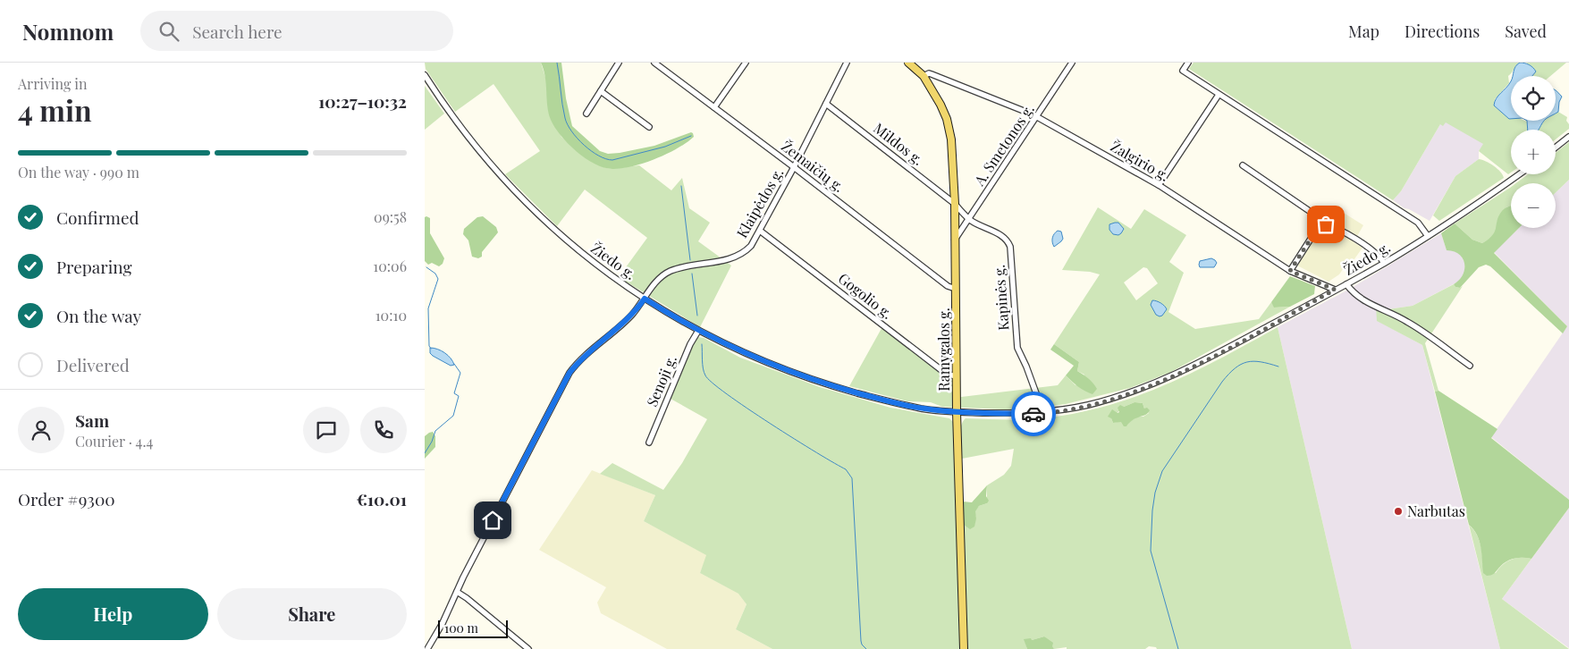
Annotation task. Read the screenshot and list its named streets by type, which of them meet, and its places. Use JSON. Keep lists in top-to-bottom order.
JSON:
{
  "streets": {
    "main road": ["Ramygalos g."],
    "street": [
      "Mildos g.",
      "A. Smetonos g.",
      "Žalgirio g.",
      "Žemaičių g.",
      "Klaipėdos g.",
      "Žiedo g.",
      "Gogolio g.",
      "Kapinės g.",
      "Senoji g."
    ]
  },
  "crossings": [
    ["Mildos g.", "Klaipėdos g."],
    ["Mildos g.", "Kapinės g."],
    ["Mildos g.", "Ramygalos g."],
    ["A. Smetonos g.", "Žalgirio g."],
    ["A. Smetonos g.", "Kapinės g."],
    ["A. Smetonos g.", "Ramygalos g."],
    ["Žalgirio g.", "Žiedo g."],
    ["Žalgirio g.", "Ramygalos g."],
    ["Žemaičių g.", "Klaipėdos g."],
    ["Žemaičių g.", "Ramygalos g."],
    ["Klaipėdos g.", "Žiedo g."],
    ["Klaipėdos g.", "Gogolio g."],
    ["Žiedo g.", "Kapinės g."],
    ["Žiedo g.", "Ramygalos g."],
    ["Žiedo g.", "Senoji g."],
    ["Gogolio g.", "Ramygalos g."],
    ["Kapinės g.", "Ramygalos g."]
  ],
  "places": ["Narbutas"],
  "scale_bar": "100 m",
  "page": {
    "header": "Nomnom",
    "search": "Search here",
    "nav": ["Map", "Directions", "Saved"],
    "heading": ["4 min", "Arriving in", "10:27–10:32"],
    "panel": [
      "Sam",
      "Courier · 4.4",
      "Order #9300",
      "€10.01"
    ],
    "map_buttons": ["+", "−"],
    "bar": "On the way · 990 m",
    "list": [
      ["Confirmed", "09:58"],
      ["Preparing", "10:06"],
      ["On the way", "10:10"],
      "Delivered"
    ],
    "buttons": ["Help", "Share"],
    "scale": "100 m"
  }
}
